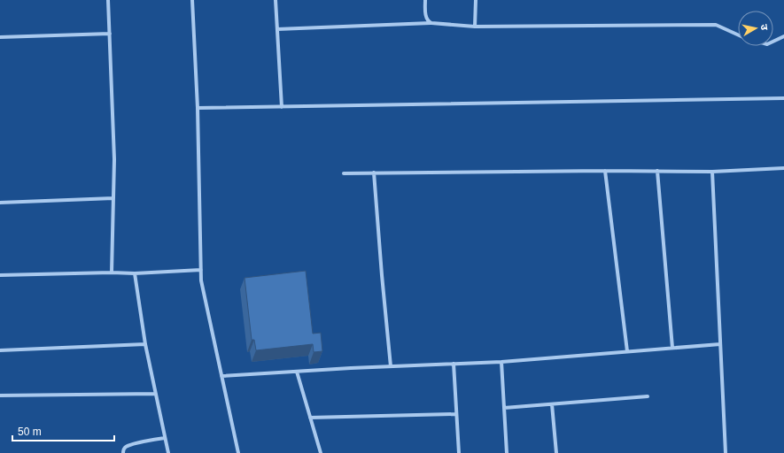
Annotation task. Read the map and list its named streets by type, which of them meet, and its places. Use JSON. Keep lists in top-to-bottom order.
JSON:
{
  "scale_bar": "50 m",
  "north": "right"
}
